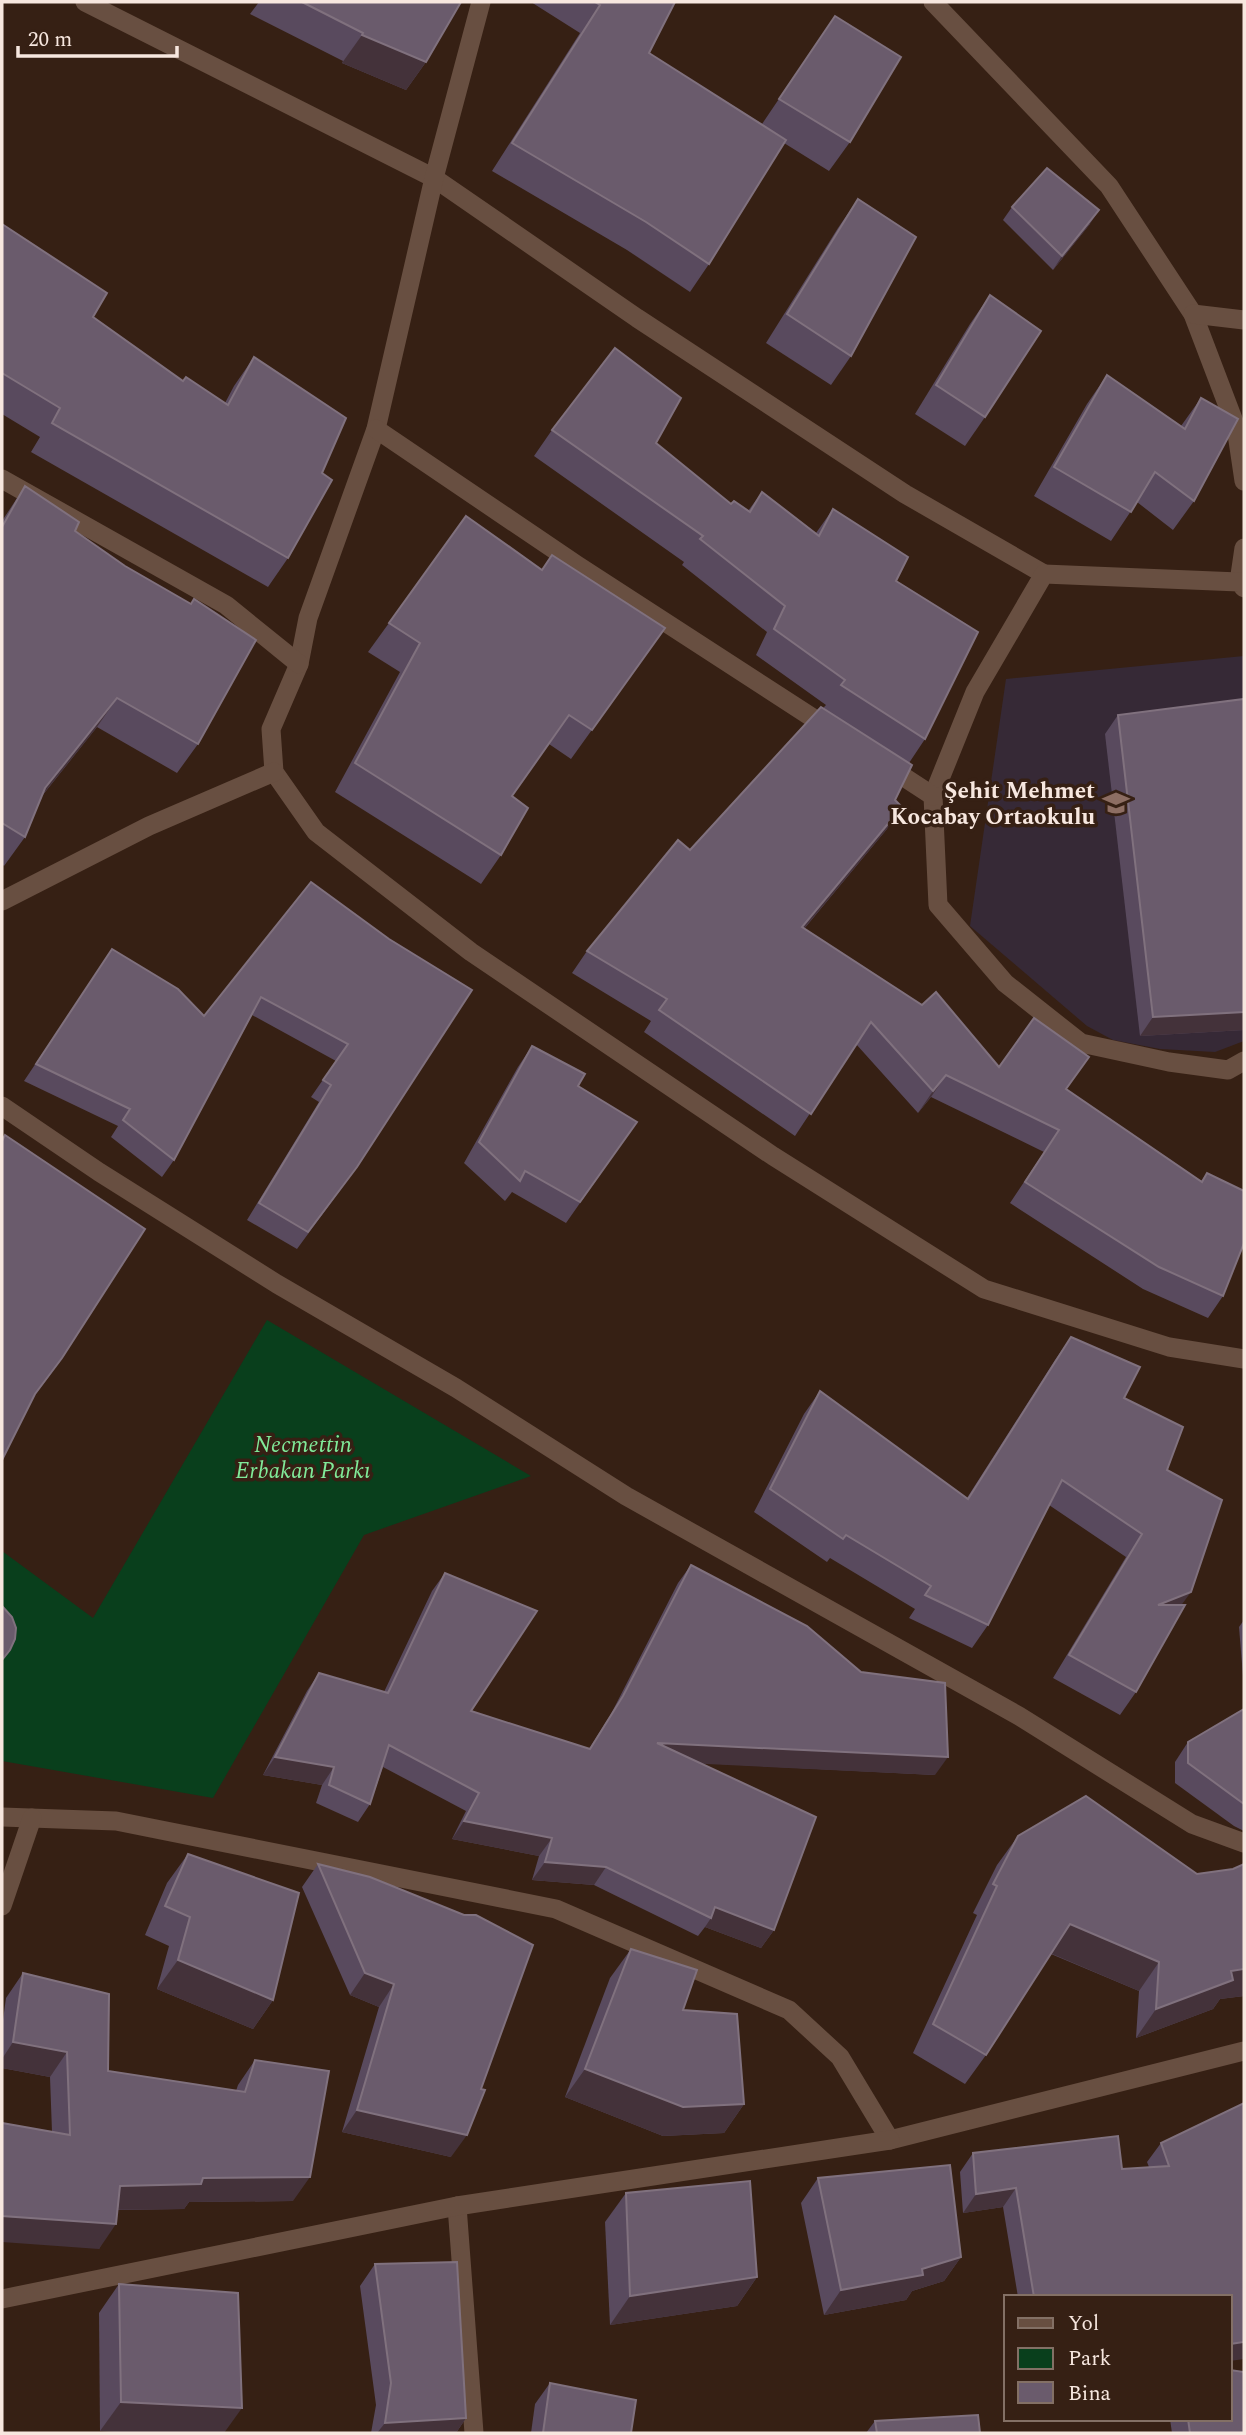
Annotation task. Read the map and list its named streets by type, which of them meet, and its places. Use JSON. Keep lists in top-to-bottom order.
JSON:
{
  "parks": ["Necmettin Erbakan Parkı"],
  "places": {
    "school or university": ["Şehit Mehmet Kocabay Ortaokulu"]
  },
  "legend": ["Yol", "Park", "Bina"],
  "scale_bar": "20 m"
}
